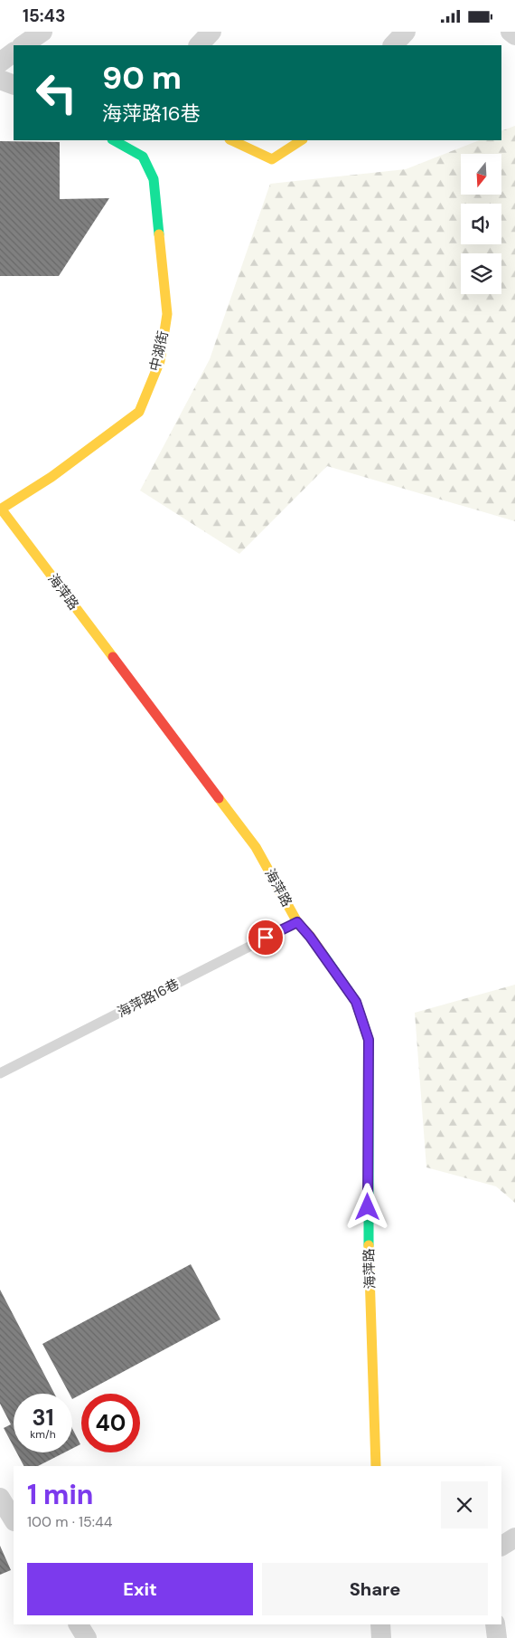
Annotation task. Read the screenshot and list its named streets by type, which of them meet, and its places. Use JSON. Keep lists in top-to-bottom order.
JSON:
{
  "streets": {
    "street": ["中湖街", "海萍路"],
    "lane": ["海萍路16巷"]
  },
  "crossings": [
    ["中湖街", "海萍路"],
    ["海萍路", "海萍路16巷"]
  ],
  "north": "bottom",
  "page": {
    "status": "15:43",
    "turn": ["90 m", "海萍路16巷"],
    "speed": "31 km/h",
    "limit": "40",
    "heading": ["1 min", "100 m · 15:44"],
    "buttons": ["Exit", "Share"]
  }
}
